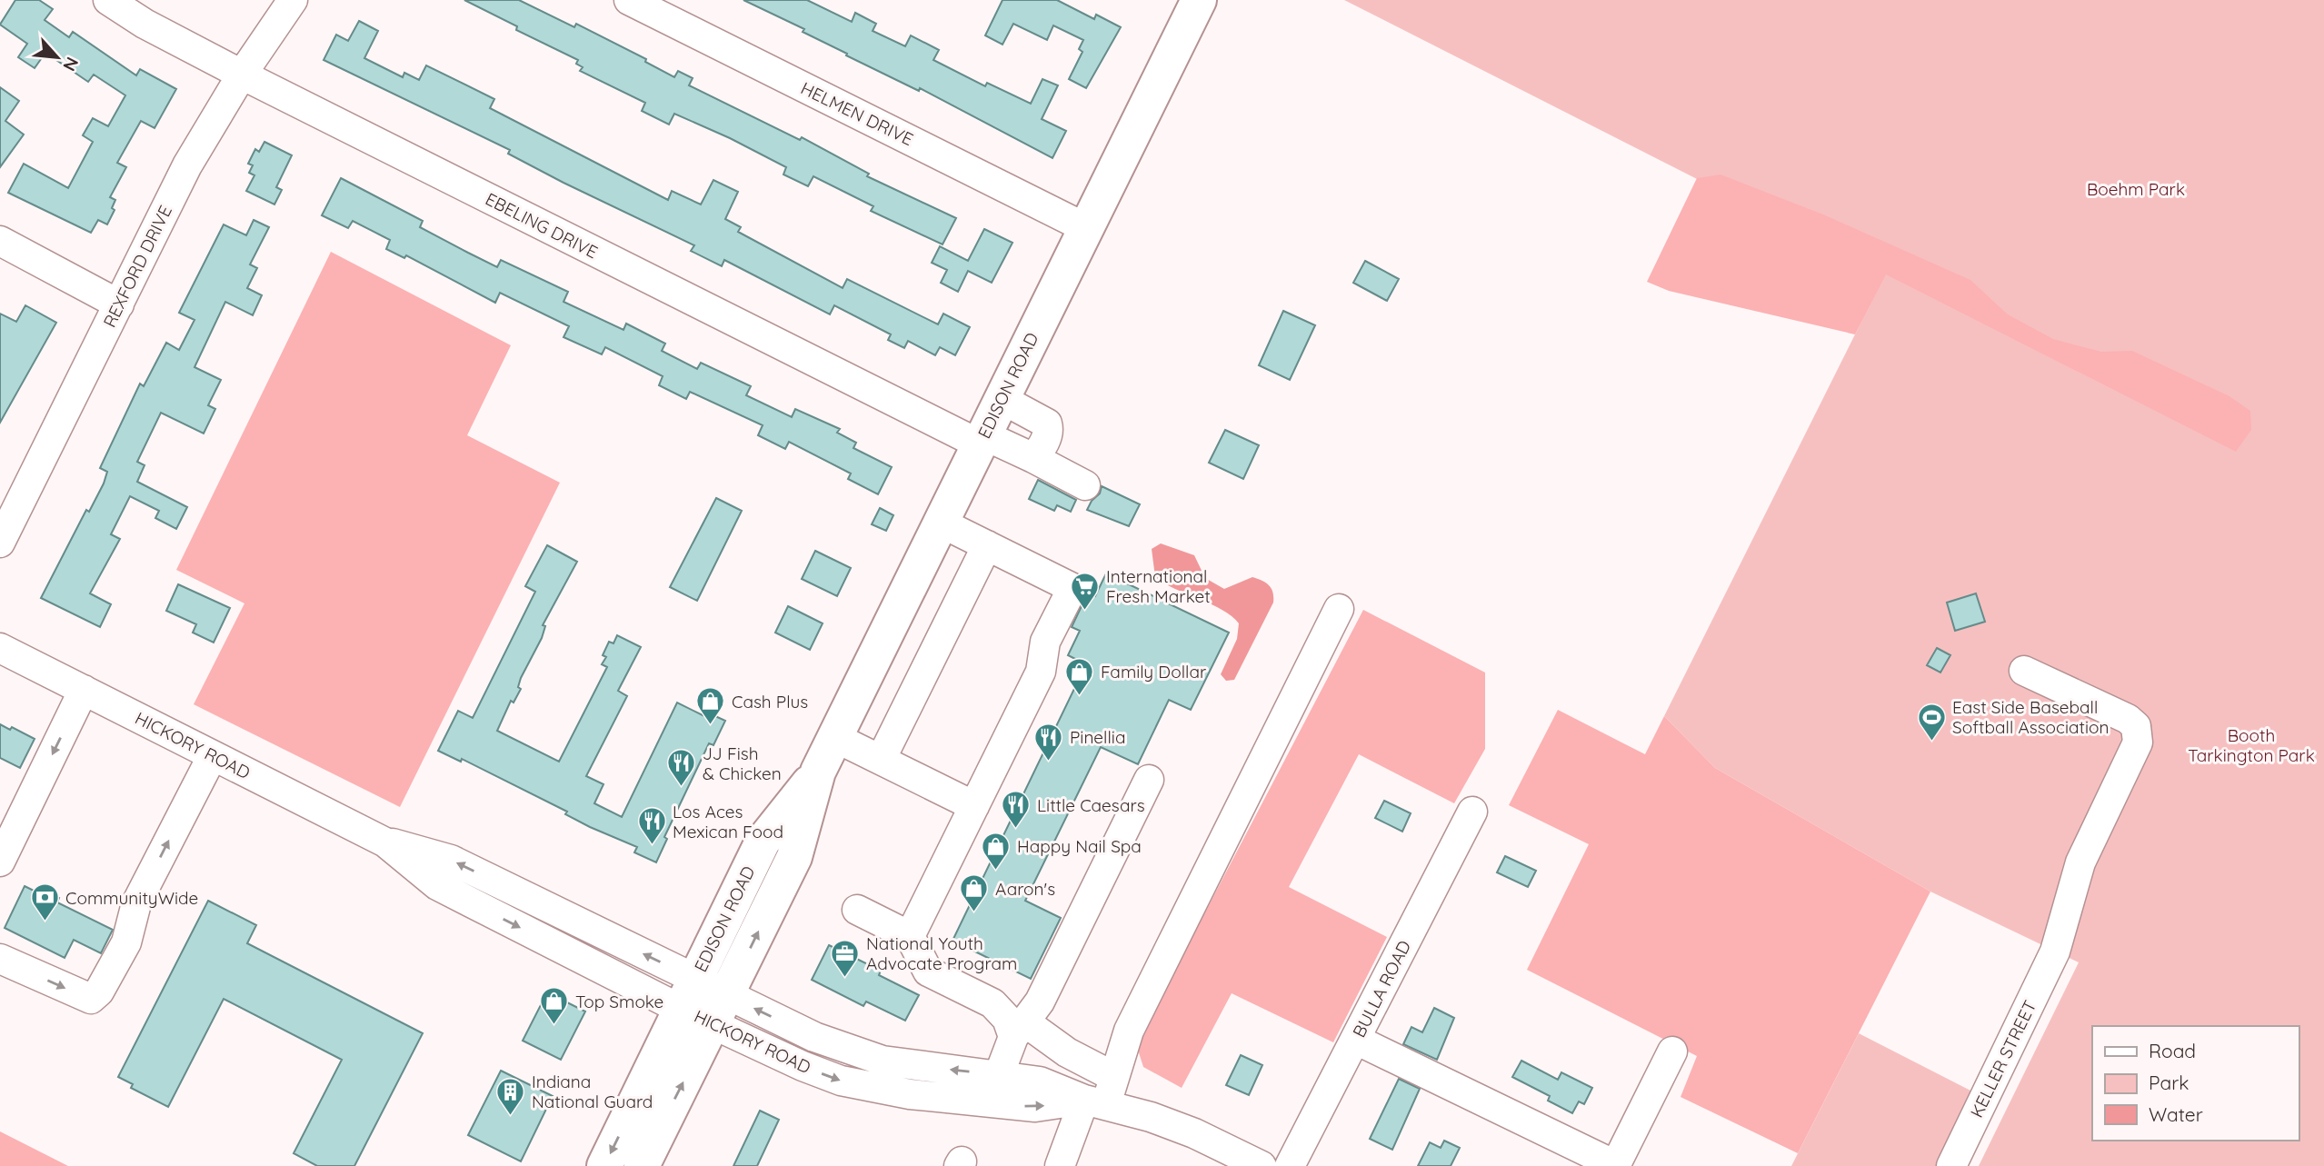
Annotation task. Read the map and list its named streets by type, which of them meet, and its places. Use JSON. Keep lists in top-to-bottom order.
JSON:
{
  "streets": {
    "main road": ["EDISON ROAD"],
    "street": [
      "HELMEN DRIVE",
      "EBELING DRIVE",
      "REXFORD DRIVE",
      "HICKORY ROAD",
      "BULLA ROAD",
      "KELLER STREET"
    ]
  },
  "crossings": [
    ["HELMEN DRIVE", "EDISON ROAD"],
    ["EBELING DRIVE", "REXFORD DRIVE"],
    ["EBELING DRIVE", "EDISON ROAD"],
    ["EDISON ROAD", "HICKORY ROAD"]
  ],
  "parks": ["Boehm Park", "Booth Tarkington Park"],
  "places": {
    "supermarket": ["International Fresh Market"],
    "shop": [
      "Family Dollar",
      "Cash Plus",
      "Happy Nail Spa",
      "Aaron's",
      "Top Smoke"
    ],
    "sports": ["East Side Baseball Softball Association"],
    "restaurant": [
      "Pinellia",
      "JJ Fish & Chicken",
      "Little Caesars",
      "Los Aces Mexican Food"
    ],
    "bank": ["CommunityWide"],
    "office": ["National Youth Advocate Program"],
    "building": ["Indiana National Guard"]
  },
  "legend": ["Road", "Park", "Water"],
  "north": "bottom right"
}
